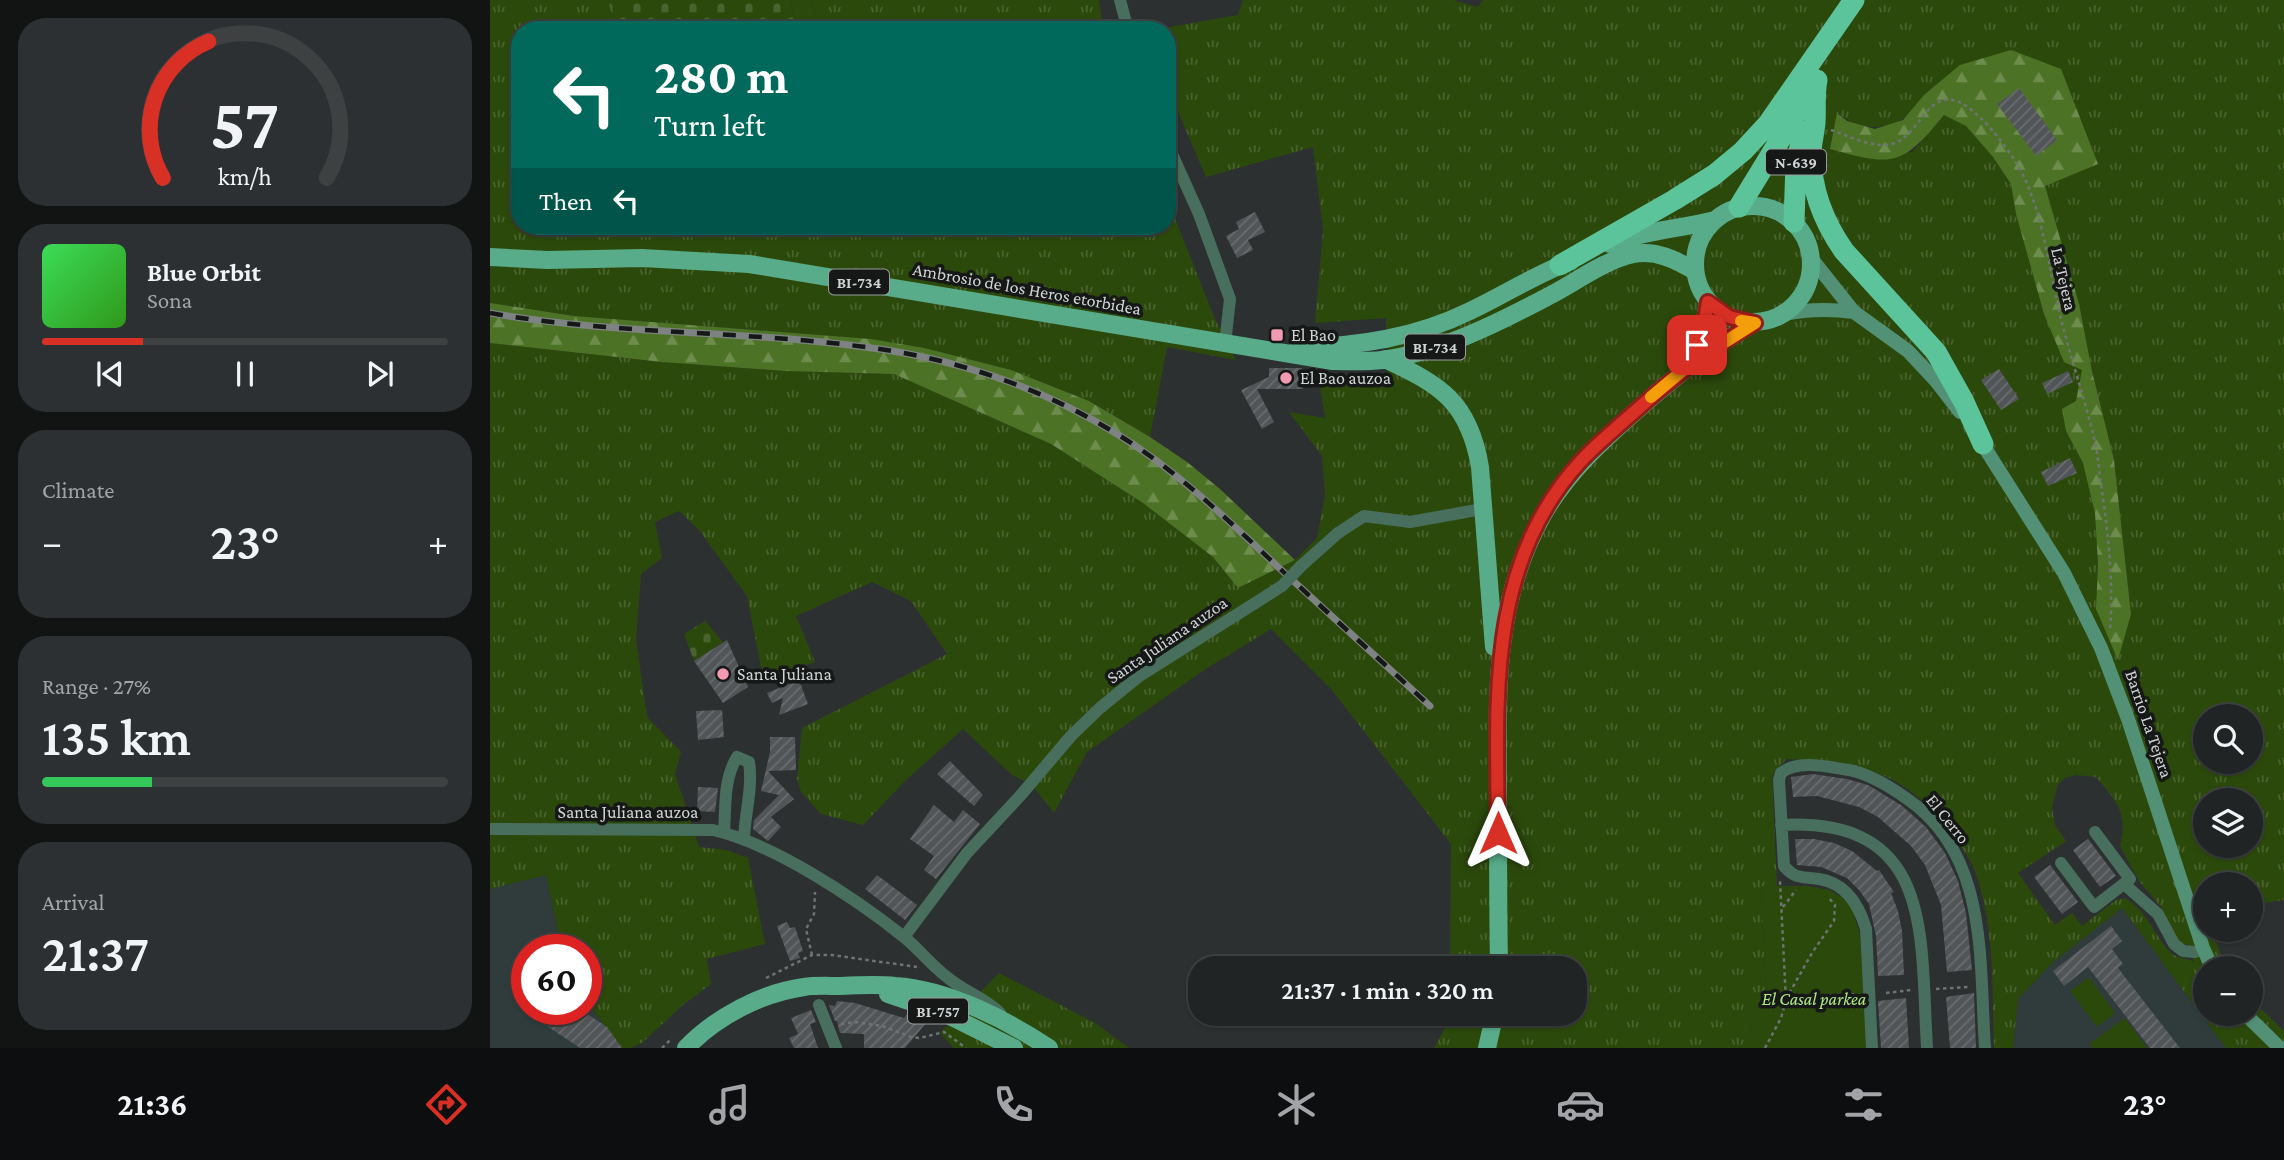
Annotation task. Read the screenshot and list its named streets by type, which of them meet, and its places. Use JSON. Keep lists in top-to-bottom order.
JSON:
{
  "streets": {
    "highway": ["N-639"],
    "main road": ["BI-734", "Ambrosio de los Heros etorbidea", "BI-757"],
    "street": ["Santa Juliana auzoa", "Barrio La Tejera", "El Cerro"],
    "path": ["La Tejera"]
  },
  "crossings": [
    ["N-639", "La Tejera"],
    ["N-639", "BI-734"],
    ["La Tejera", "Barrio La Tejera"],
    ["BI-734", "Ambrosio de los Heros etorbidea"]
  ],
  "parks": ["El Casal parkea"],
  "places": {
    "transit": ["El Bao"],
    "other": ["El Bao auzoa", "Santa Juliana"]
  },
  "page": {
    "turn": ["280 m", "Turn left"],
    "then": "Then",
    "song": ["Blue Orbit", "Sona"],
    "tile": [
      "Climate",
      ["Range · 27%", "135 km"],
      ["Arrival", "21:37"]
    ],
    "heat": ["−", "23°", "+"],
    "map_buttons": ["+", "−"],
    "limit": "60",
    "trip": "21:37 · 1 min · 320 m",
    "tabs": ["21:36", "23°"],
    "gauge": ["57", "km/h"]
  }
}
